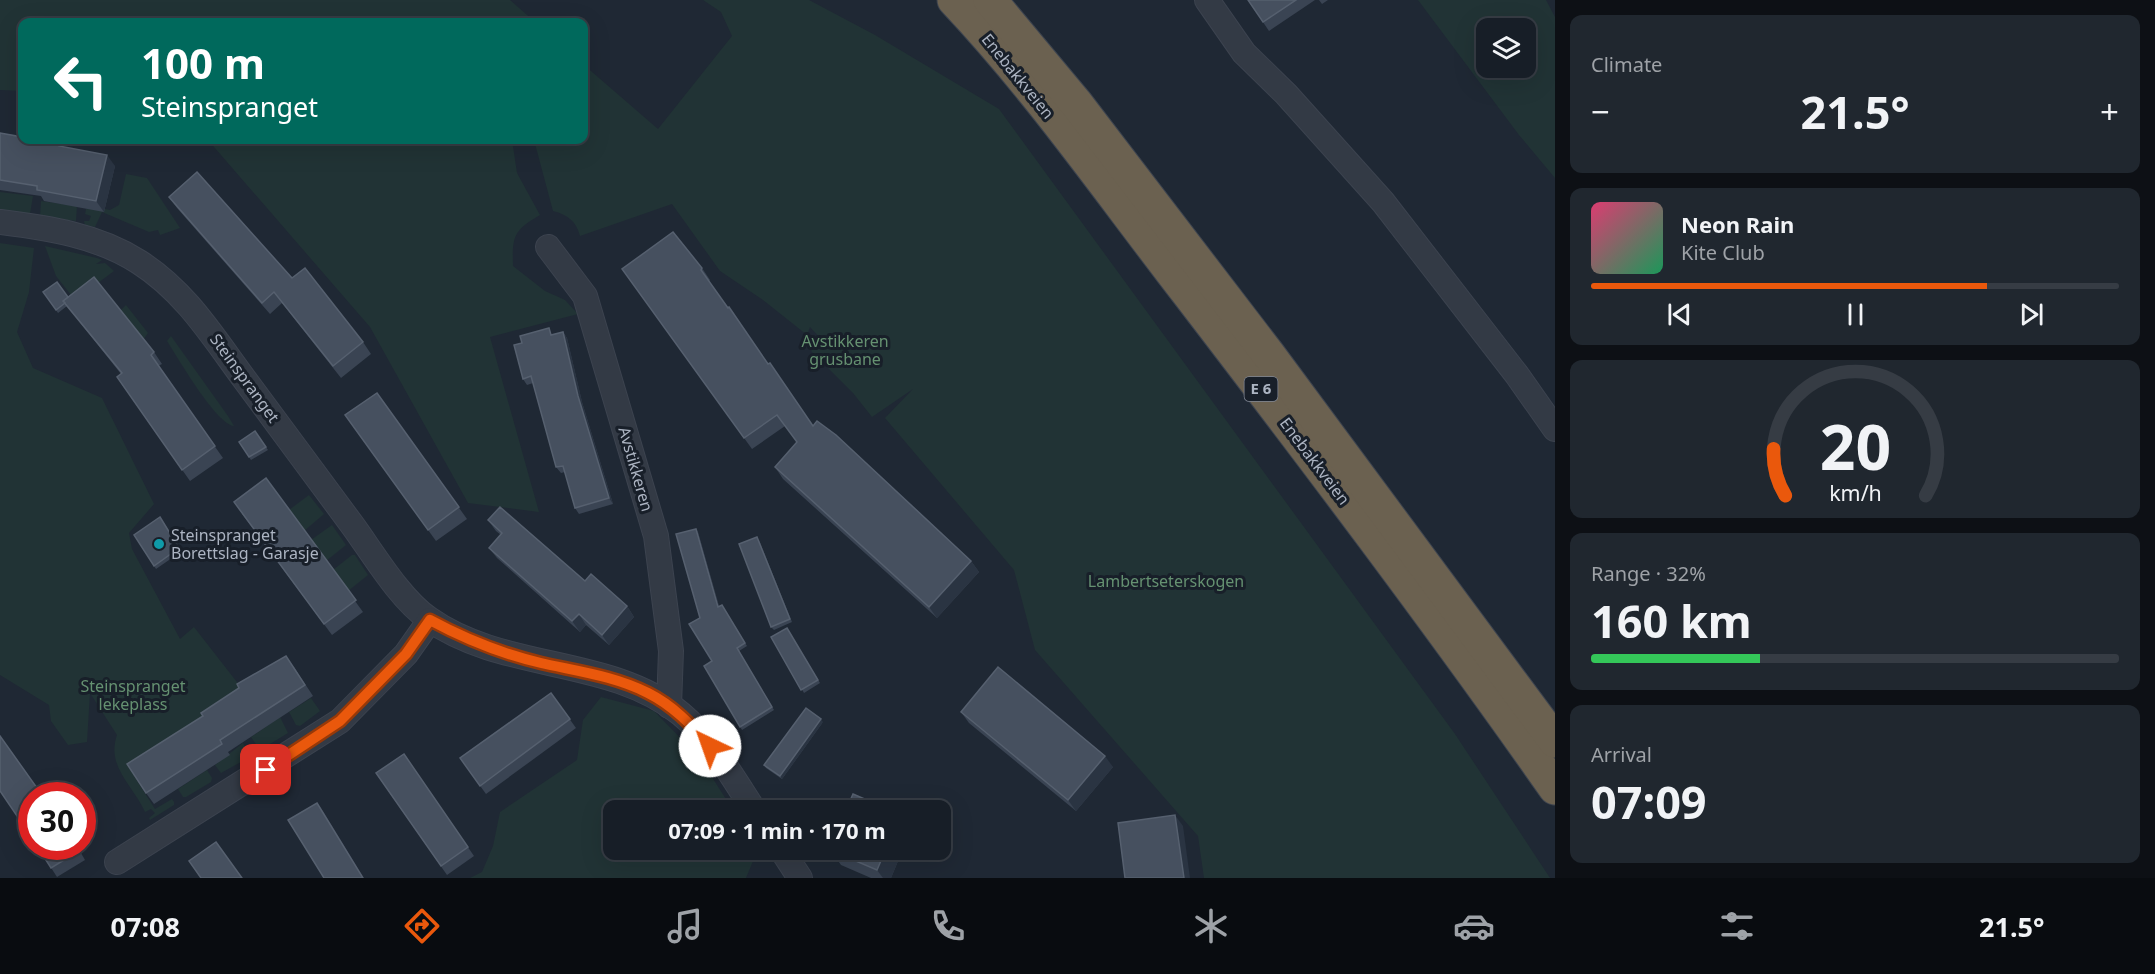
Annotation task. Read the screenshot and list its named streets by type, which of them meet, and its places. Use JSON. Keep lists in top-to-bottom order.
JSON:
{
  "streets": {
    "highway": ["Enebakkveien", "E 6"],
    "street": ["Steinspranget", "Avstikkeren"]
  },
  "crossings": [
    ["Steinspranget", "Avstikkeren"]
  ],
  "parks": ["Avstikkeren grusbane", "Lambertseterskogen", "Steinspranget lekeplass"],
  "places": ["Steinspranget Borettslag - Garasje"],
  "page": {
    "tile": [
      "Climate",
      ["Range · 32%", "160 km"],
      ["Arrival", "07:09"]
    ],
    "turn": ["100 m", "Steinspranget"],
    "heat": ["−", "21.5°", "+"],
    "song": ["Neon Rain", "Kite Club"],
    "limit": "30",
    "trip": "07:09 · 1 min · 170 m",
    "tabs": ["07:08", "21.5°"],
    "gauge": ["20", "km/h"]
  }
}
